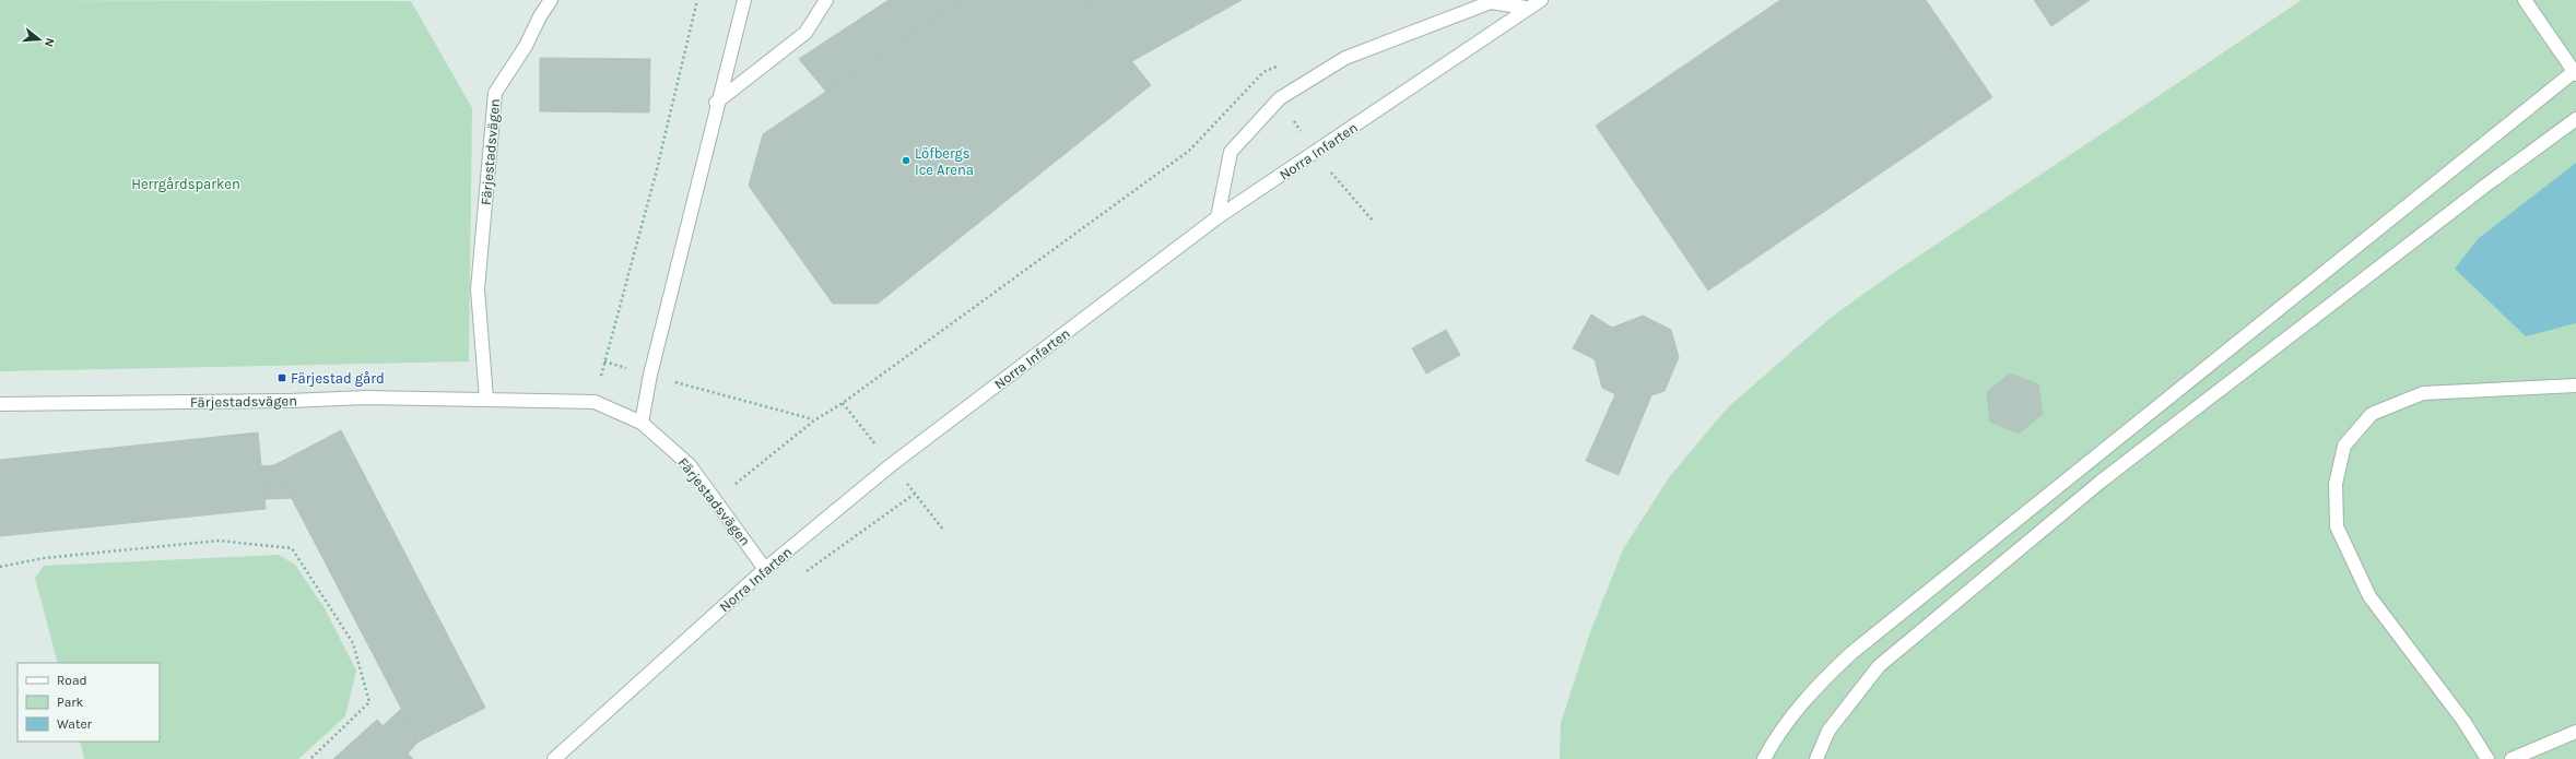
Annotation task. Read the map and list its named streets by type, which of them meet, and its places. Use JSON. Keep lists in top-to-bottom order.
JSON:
{
  "streets": {
    "street": ["Norra Infarten", "Färjestadsvägen"]
  },
  "crossings": [
    ["Norra Infarten", "Färjestadsvägen"]
  ],
  "parks": ["Herrgårdsparken"],
  "places": {
    "other": ["Löfbergs Ice Arena"],
    "transit": ["Färjestad gård"]
  },
  "legend": ["Road", "Park", "Water"],
  "north": "right"
}
